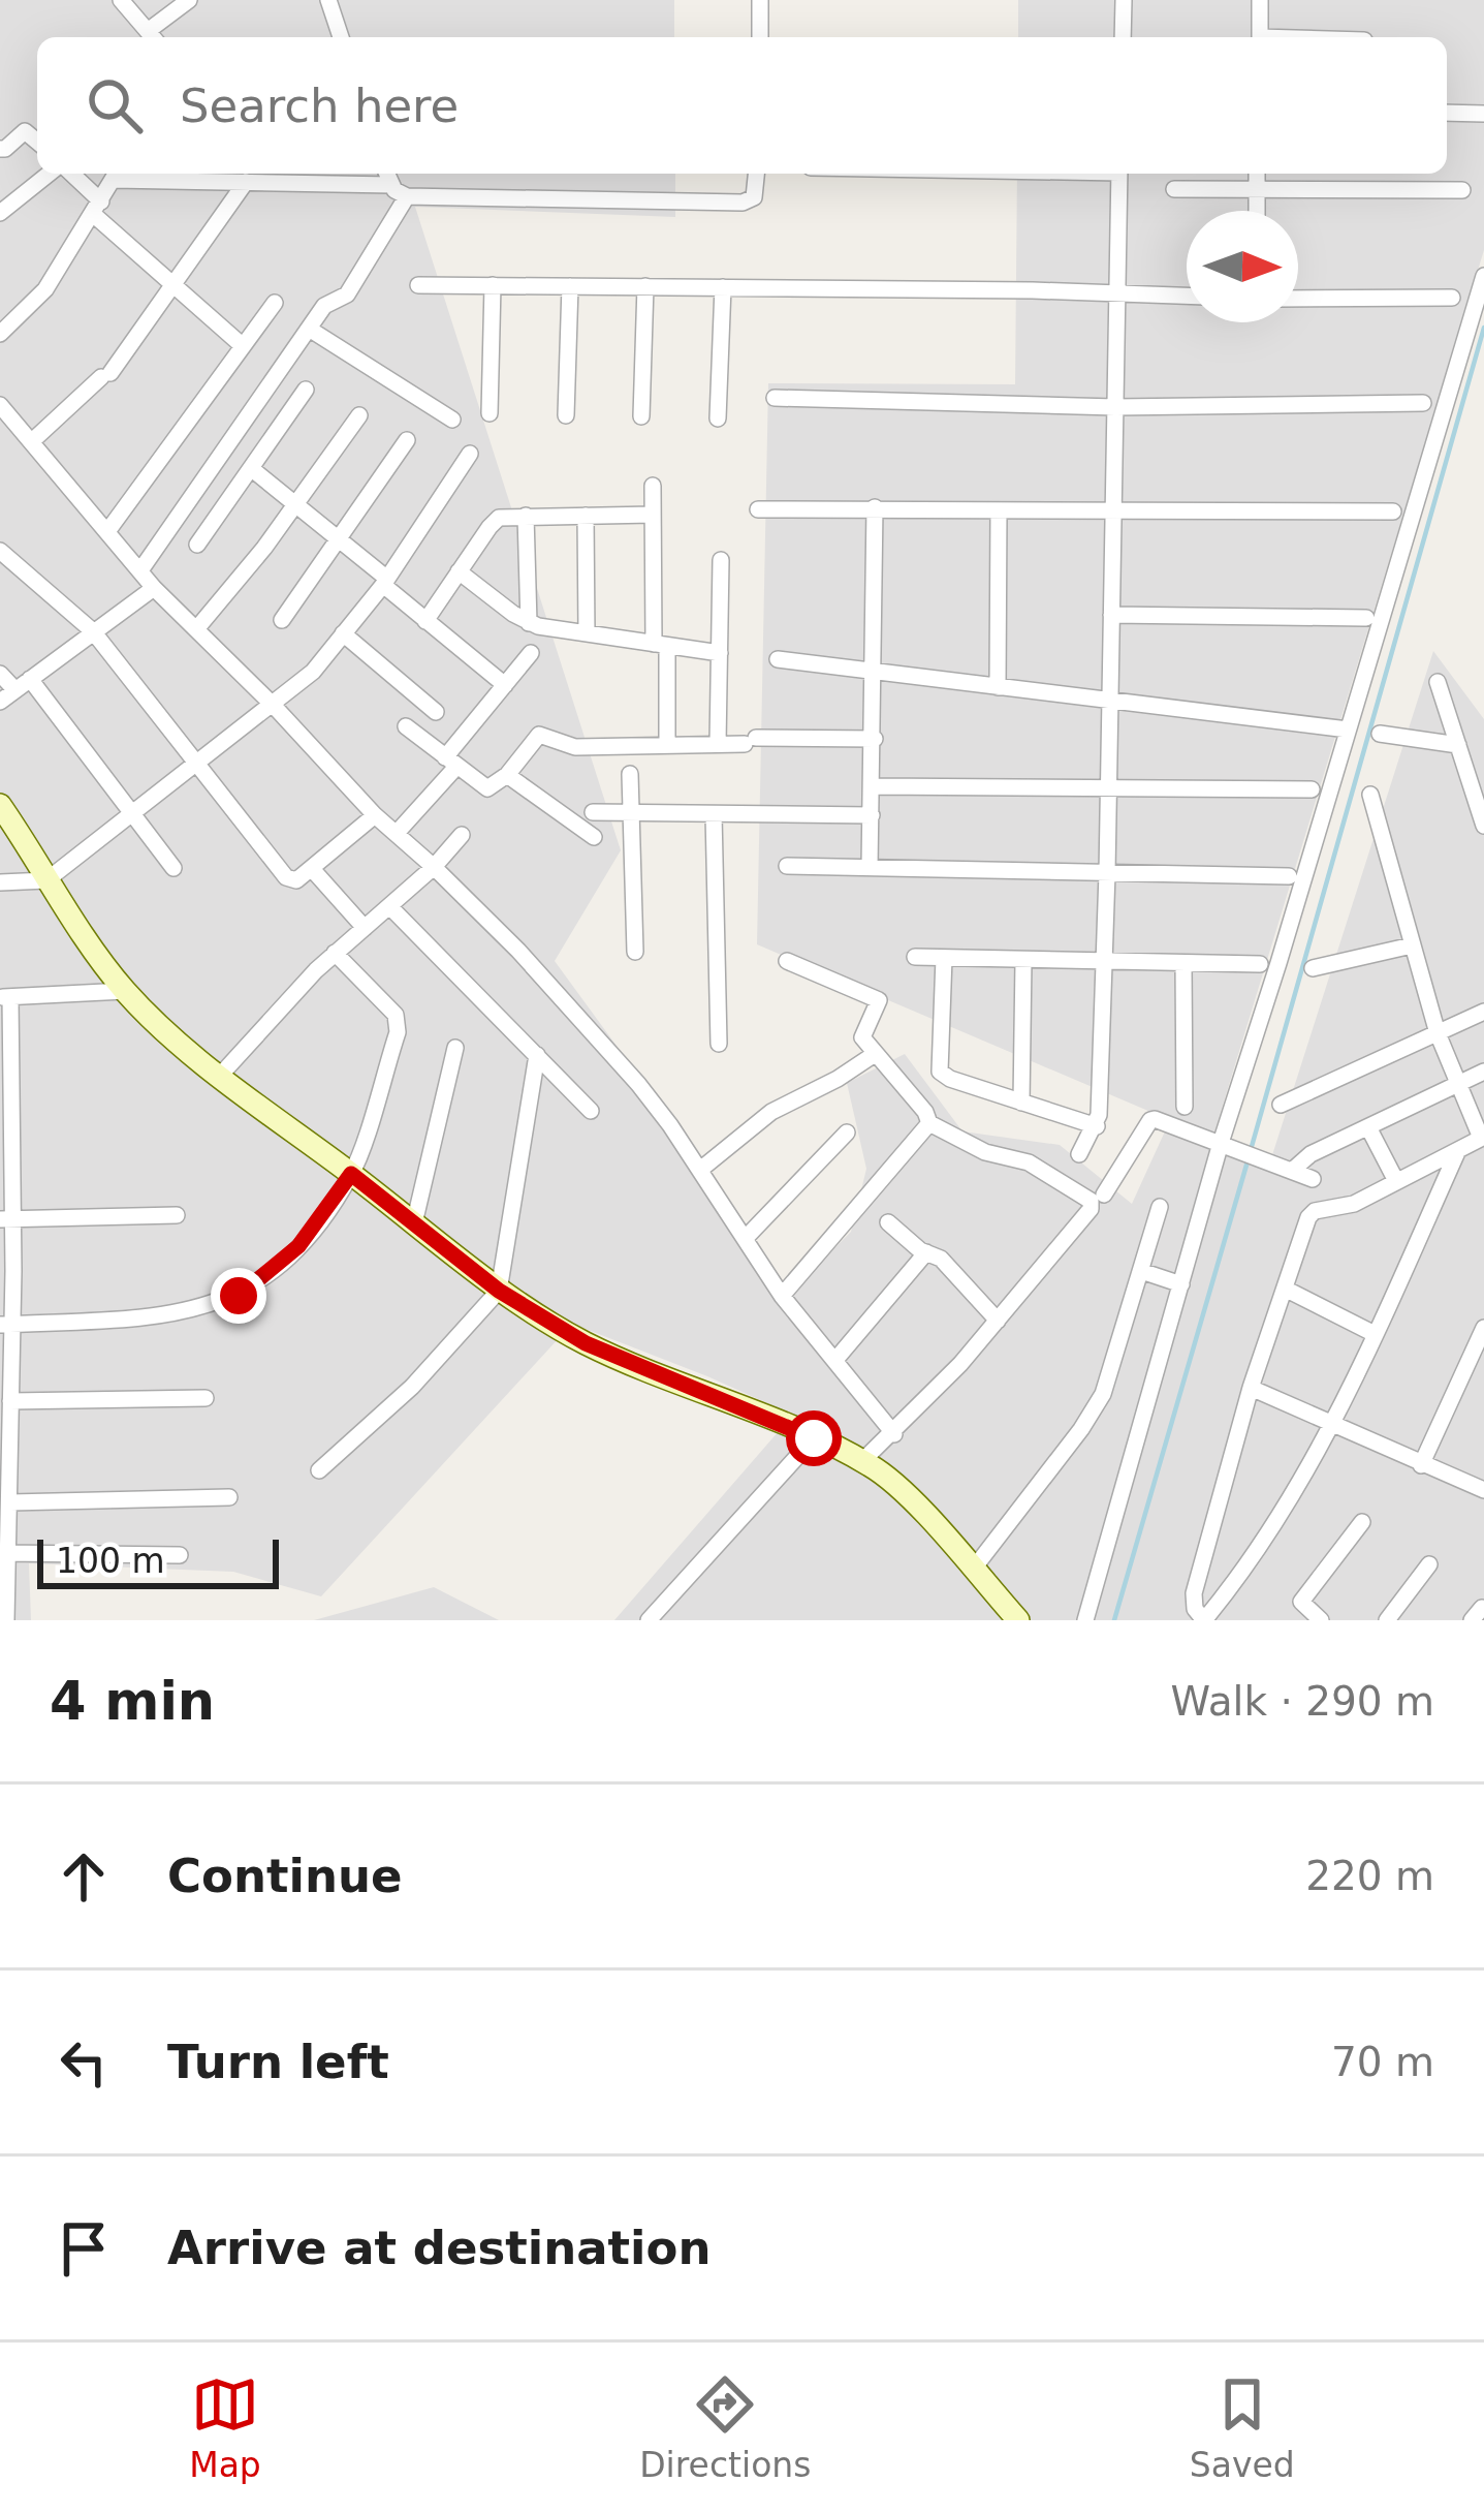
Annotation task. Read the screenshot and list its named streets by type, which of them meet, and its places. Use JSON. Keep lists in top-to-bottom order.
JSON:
{
  "scale_bar": "100 m",
  "north": "right",
  "page": {
    "search": "Search here",
    "scale": "100 m",
    "heading": ["4 min", "Walk · 290 m"],
    "list": [
      ["Continue", "220 m"],
      ["Turn left", "70 m"],
      "Arrive at destination"
    ],
    "nav": ["Map", "Directions", "Saved"]
  }
}
